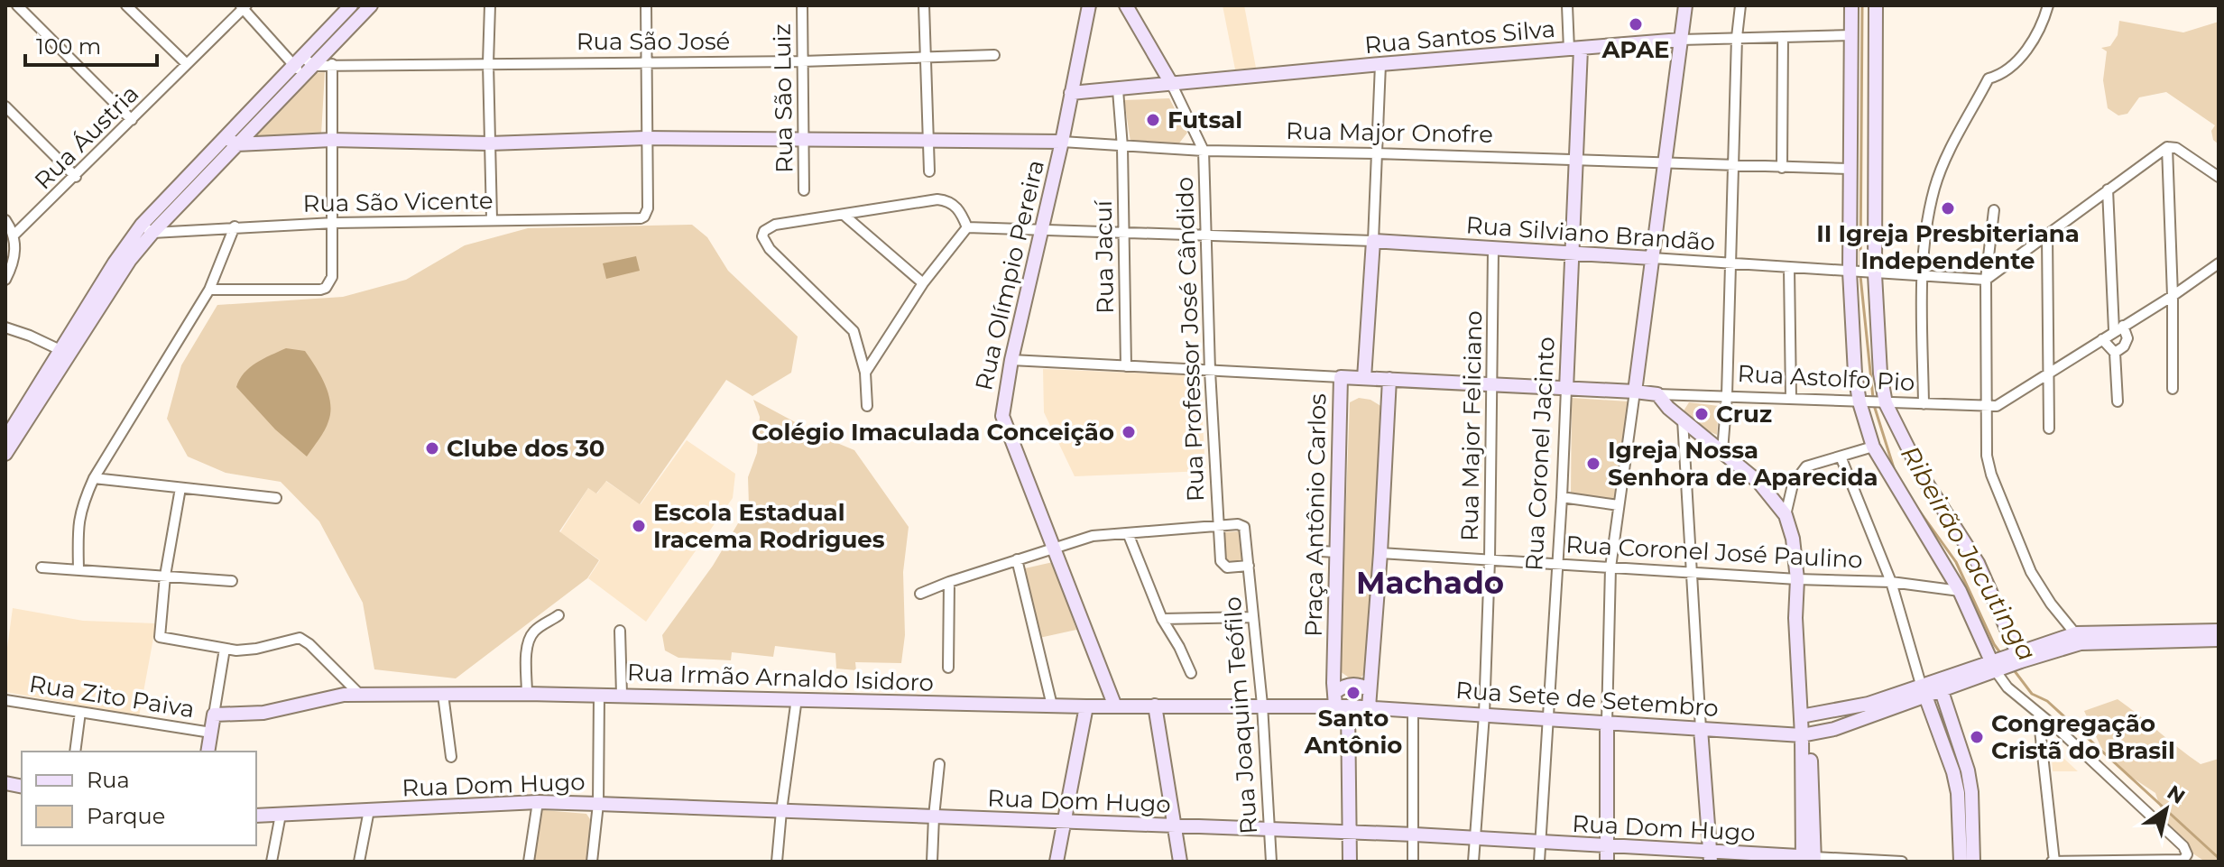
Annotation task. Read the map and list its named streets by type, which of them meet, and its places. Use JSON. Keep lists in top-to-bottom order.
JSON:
{
  "streets": {
    "street": [
      "Rua Santos Silva",
      "Rua São José",
      "Rua São Luiz",
      "Rua Major Onofre",
      "Rua Áustria",
      "Rua São Vicente",
      "Rua Silviano Brandão",
      "Rua Jacuí",
      "Rua Olímpio Pereira",
      "Rua Professor José Cândido",
      "Rua Astolfo Pio",
      "Rua Major Feliciano",
      "Rua Coronel Jacinto",
      "Praça Antônio Carlos",
      "Rua Coronel José Paulino",
      "Rua Irmão Arnaldo Isidoro",
      "Rua Zito Paiva",
      "Rua Sete de Setembro",
      "Rua Joaquim Teófilo",
      "Rua Dom Hugo"
    ]
  },
  "crossings": [
    ["Rua Santos Silva", "Rua Jacuí"],
    ["Rua Santos Silva", "Rua Olímpio Pereira"],
    ["Rua Santos Silva", "Rua Coronel Jacinto"],
    ["Rua São José", "Rua São Luiz"],
    ["Rua São Luiz", "Rua Major Onofre"],
    ["Rua Major Onofre", "Rua São Vicente"],
    ["Rua Major Onofre", "Rua Jacuí"],
    ["Rua Major Onofre", "Rua Olímpio Pereira"],
    ["Rua Major Onofre", "Rua Professor José Cândido"],
    ["Rua Major Onofre", "Rua Coronel Jacinto"],
    ["Rua Silviano Brandão", "Rua Jacuí"],
    ["Rua Silviano Brandão", "Rua Olímpio Pereira"],
    ["Rua Silviano Brandão", "Rua Professor José Cândido"],
    ["Rua Silviano Brandão", "Rua Major Feliciano"],
    ["Rua Silviano Brandão", "Rua Coronel Jacinto"],
    ["Rua Olímpio Pereira", "Rua Irmão Arnaldo Isidoro"],
    ["Rua Professor José Cândido", "Rua Joaquim Teófilo"],
    ["Rua Astolfo Pio", "Rua Major Feliciano"],
    ["Rua Astolfo Pio", "Rua Coronel Jacinto"],
    ["Rua Astolfo Pio", "Praça Antônio Carlos"],
    ["Rua Major Feliciano", "Rua Coronel José Paulino"],
    ["Rua Major Feliciano", "Rua Sete de Setembro"],
    ["Rua Major Feliciano", "Rua Dom Hugo"],
    ["Rua Coronel Jacinto", "Rua Coronel José Paulino"],
    ["Rua Coronel Jacinto", "Rua Sete de Setembro"],
    ["Rua Coronel Jacinto", "Rua Dom Hugo"],
    ["Praça Antônio Carlos", "Rua Irmão Arnaldo Isidoro"],
    ["Praça Antônio Carlos", "Rua Dom Hugo"],
    ["Rua Irmão Arnaldo Isidoro", "Rua Joaquim Teófilo"],
    ["Rua Joaquim Teófilo", "Rua Dom Hugo"]
  ],
  "districts": ["Machado"],
  "water": ["Ribeirão Jacutinga"],
  "places": [
    "APAE",
    "Futsal",
    "II Igreja Presbiteriana Independente",
    "Cruz",
    "Colégio Imaculada Conceição",
    "Clube dos 30",
    "Igreja Nossa Senhora de Aparecida",
    "Escola Estadual Iracema Rodrigues",
    "Santo Antônio",
    "Congregação Cristã do Brasil"
  ],
  "legend": ["Rua", "Parque"],
  "scale_bar": "100 m",
  "north": "top right"
}
